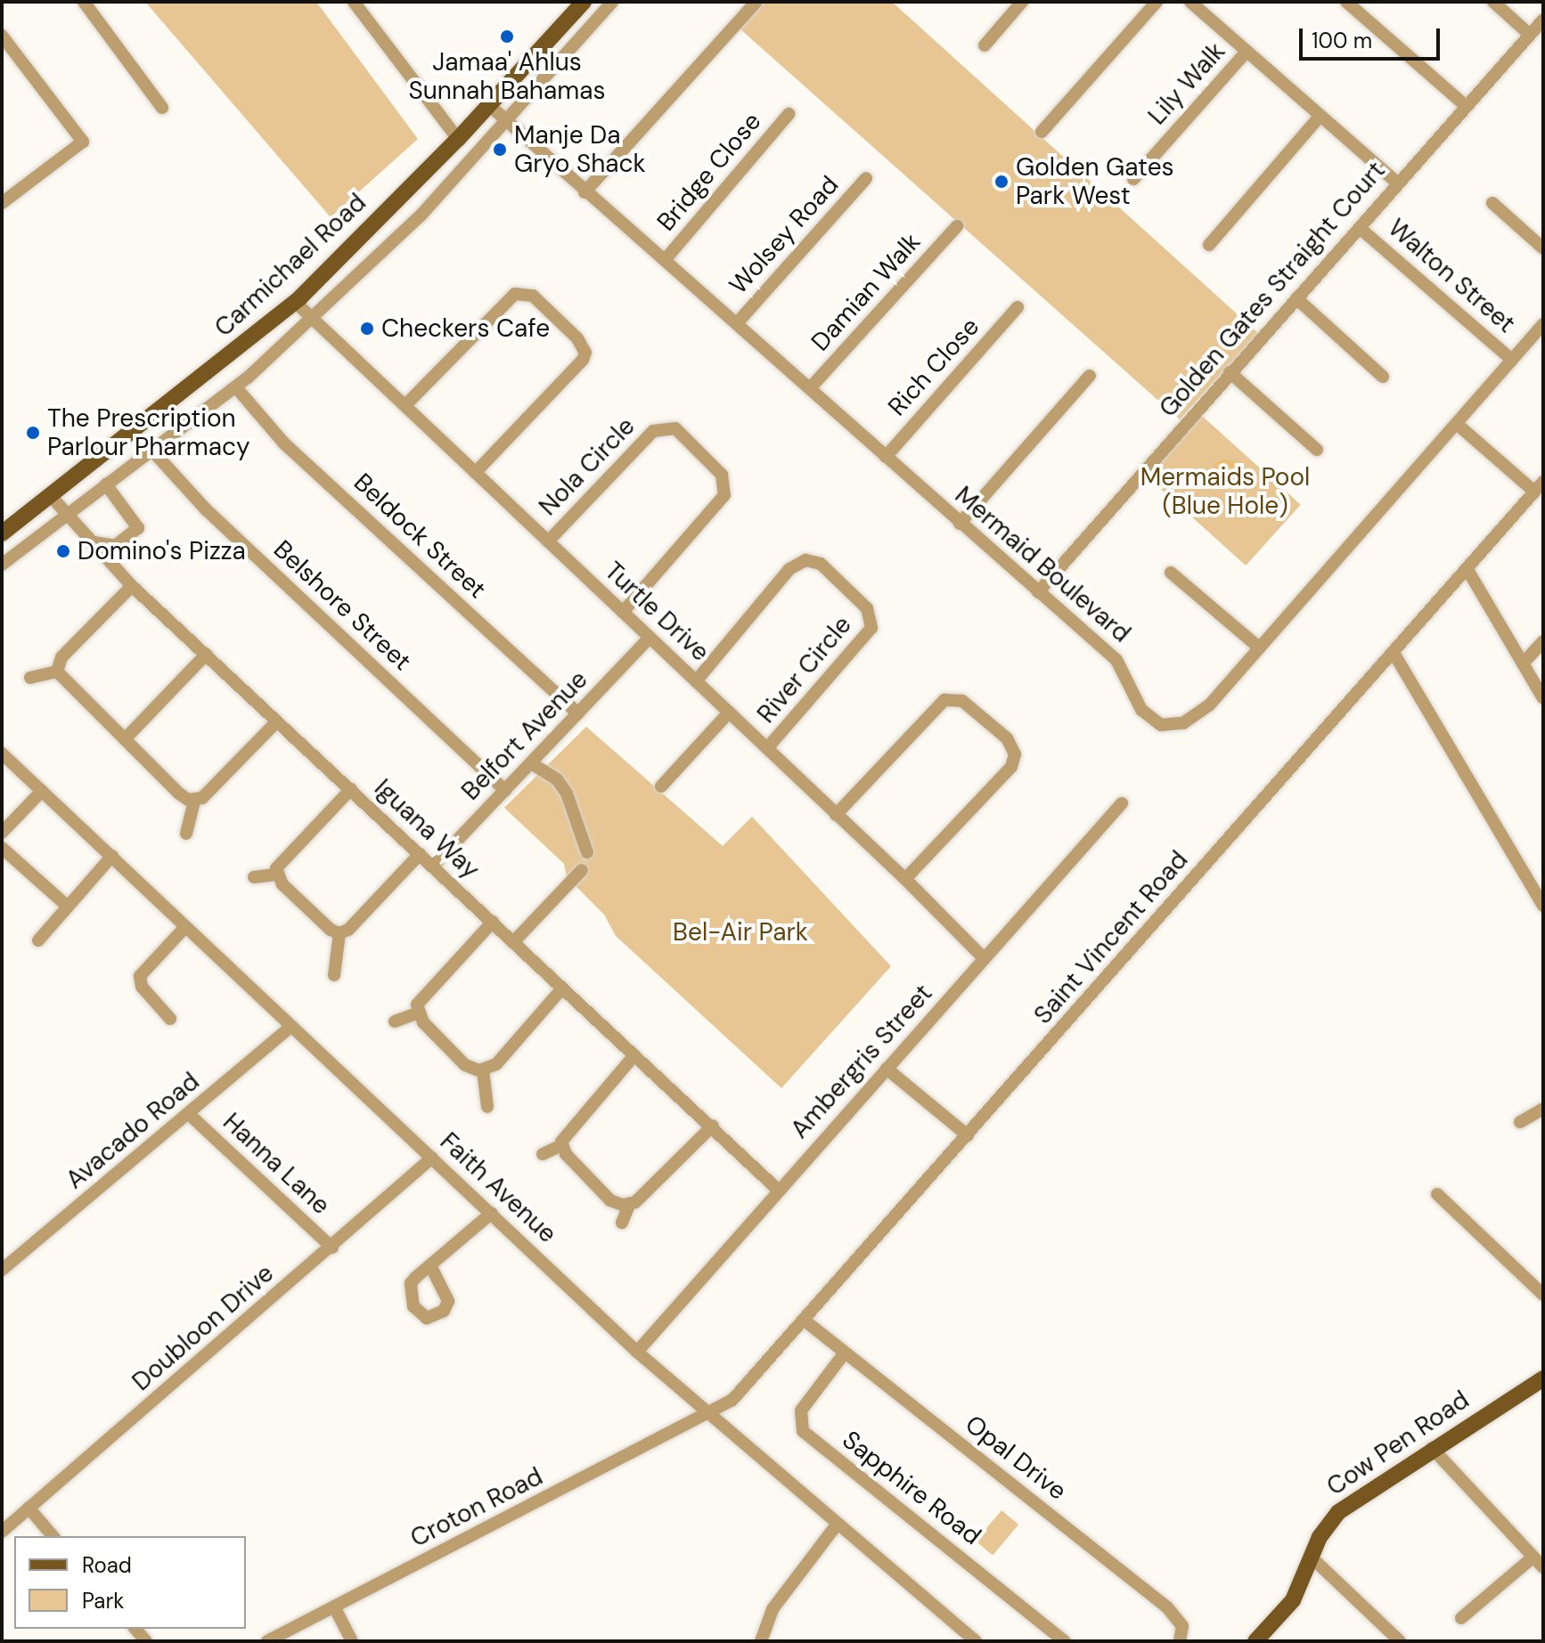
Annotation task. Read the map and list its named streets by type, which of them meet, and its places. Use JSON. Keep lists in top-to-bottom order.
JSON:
{
  "streets": {
    "main road": ["Carmichael Road", "Cow Pen Road"],
    "street": [
      "Lily Walk",
      "Bridge Close",
      "Wolsey Road",
      "Walton Street",
      "Golden Gates Straight Court",
      "Damian Walk",
      "Rich Close",
      "Nola Circle",
      "Beldock Street",
      "Mermaid Boulevard",
      "Belshore Street",
      "Turtle Drive",
      "River Circle",
      "Belfort Avenue",
      "Iguana Way",
      "Saint Vincent Road",
      "Ambergris Street",
      "Avacado Road",
      "Hanna Lane",
      "Faith Avenue",
      "Doubloon Drive",
      "Opal Drive",
      "Sapphire Road",
      "Croton Road"
    ]
  },
  "crossings": [
    ["Bridge Close", "Mermaid Boulevard"],
    ["Wolsey Road", "Mermaid Boulevard"],
    ["Carmichael Road", "Mermaid Boulevard"],
    ["Carmichael Road", "Turtle Drive"],
    ["Carmichael Road", "Iguana Way"],
    ["Walton Street", "Golden Gates Straight Court"],
    ["Walton Street", "Mermaid Boulevard"],
    ["Golden Gates Straight Court", "Mermaid Boulevard"],
    ["Damian Walk", "Mermaid Boulevard"],
    ["Rich Close", "Mermaid Boulevard"],
    ["Nola Circle", "Turtle Drive"],
    ["Beldock Street", "Belfort Avenue"],
    ["Belshore Street", "Belfort Avenue"],
    ["Turtle Drive", "River Circle"],
    ["Turtle Drive", "Belfort Avenue"],
    ["Turtle Drive", "Ambergris Street"],
    ["Belfort Avenue", "Iguana Way"],
    ["Iguana Way", "Ambergris Street"],
    ["Saint Vincent Road", "Faith Avenue"],
    ["Saint Vincent Road", "Opal Drive"],
    ["Saint Vincent Road", "Croton Road"],
    ["Ambergris Street", "Faith Avenue"],
    ["Avacado Road", "Hanna Lane"],
    ["Avacado Road", "Faith Avenue"],
    ["Hanna Lane", "Doubloon Drive"],
    ["Faith Avenue", "Doubloon Drive"],
    ["Faith Avenue", "Croton Road"],
    ["Opal Drive", "Sapphire Road"]
  ],
  "parks": ["Mermaids Pool (Blue Hole)", "Bel-Air Park"],
  "places": [
    "Jamaa' Ahlus Sunnah Bahamas",
    "Manje Da Gryo Shack",
    "Golden Gates Park West",
    "Checkers Cafe",
    "The Prescription Parlour Pharmacy",
    "Domino's Pizza"
  ],
  "legend": ["Road", "Park"],
  "scale_bar": "100 m"
}
